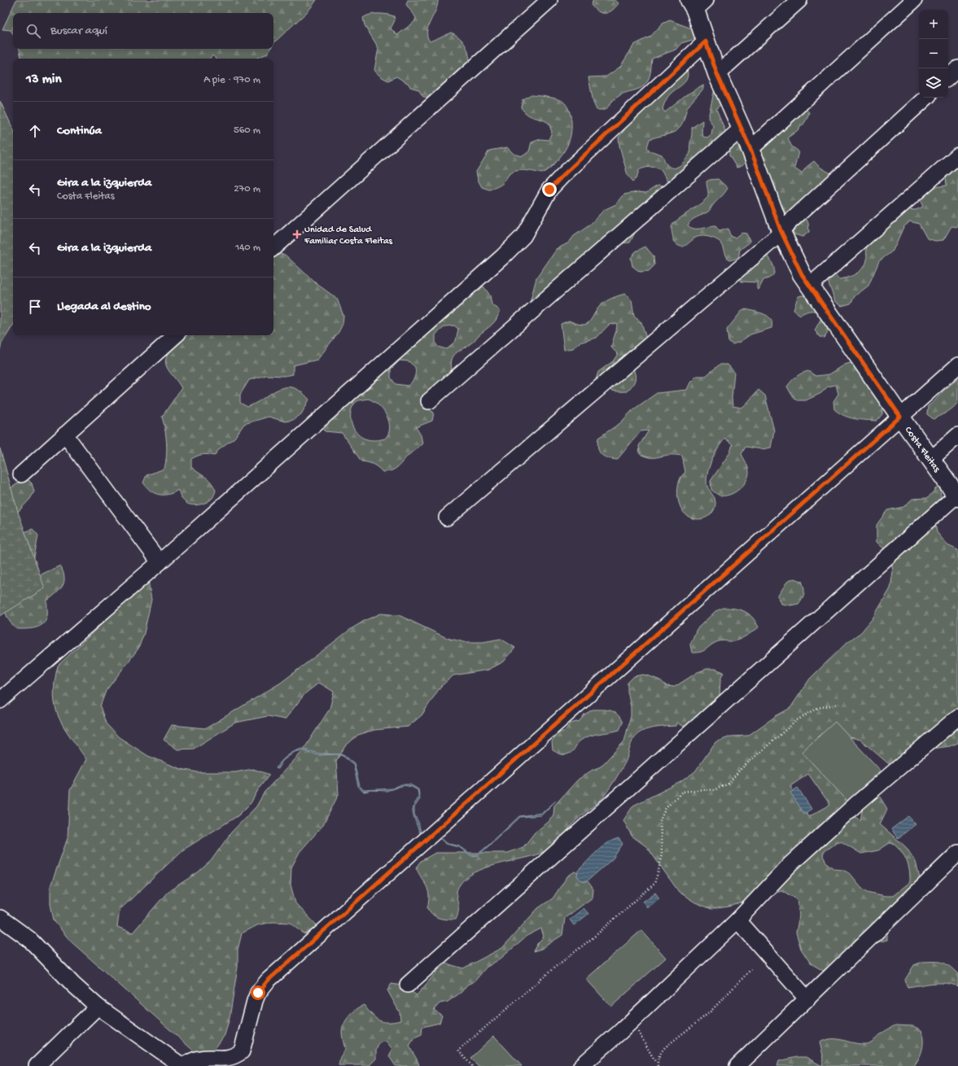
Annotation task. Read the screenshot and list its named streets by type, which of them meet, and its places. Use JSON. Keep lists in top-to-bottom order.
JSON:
{
  "streets": {
    "main road": ["Costa Fleitas"]
  },
  "places": {
    "health": ["Unidad de Salud Familiar Costa Fleitas"]
  },
  "page": {
    "map_buttons": ["+", "−"],
    "search": "Buscar aquí",
    "heading": ["13 min", "A pie · 970 m"],
    "list": [
      ["Continúa", "560 m"],
      ["Gira a la izquierda", "Costa Fleitas", "270 m"],
      ["Gira a la izquierda", "140 m"],
      "Llegada al destino"
    ]
  }
}
